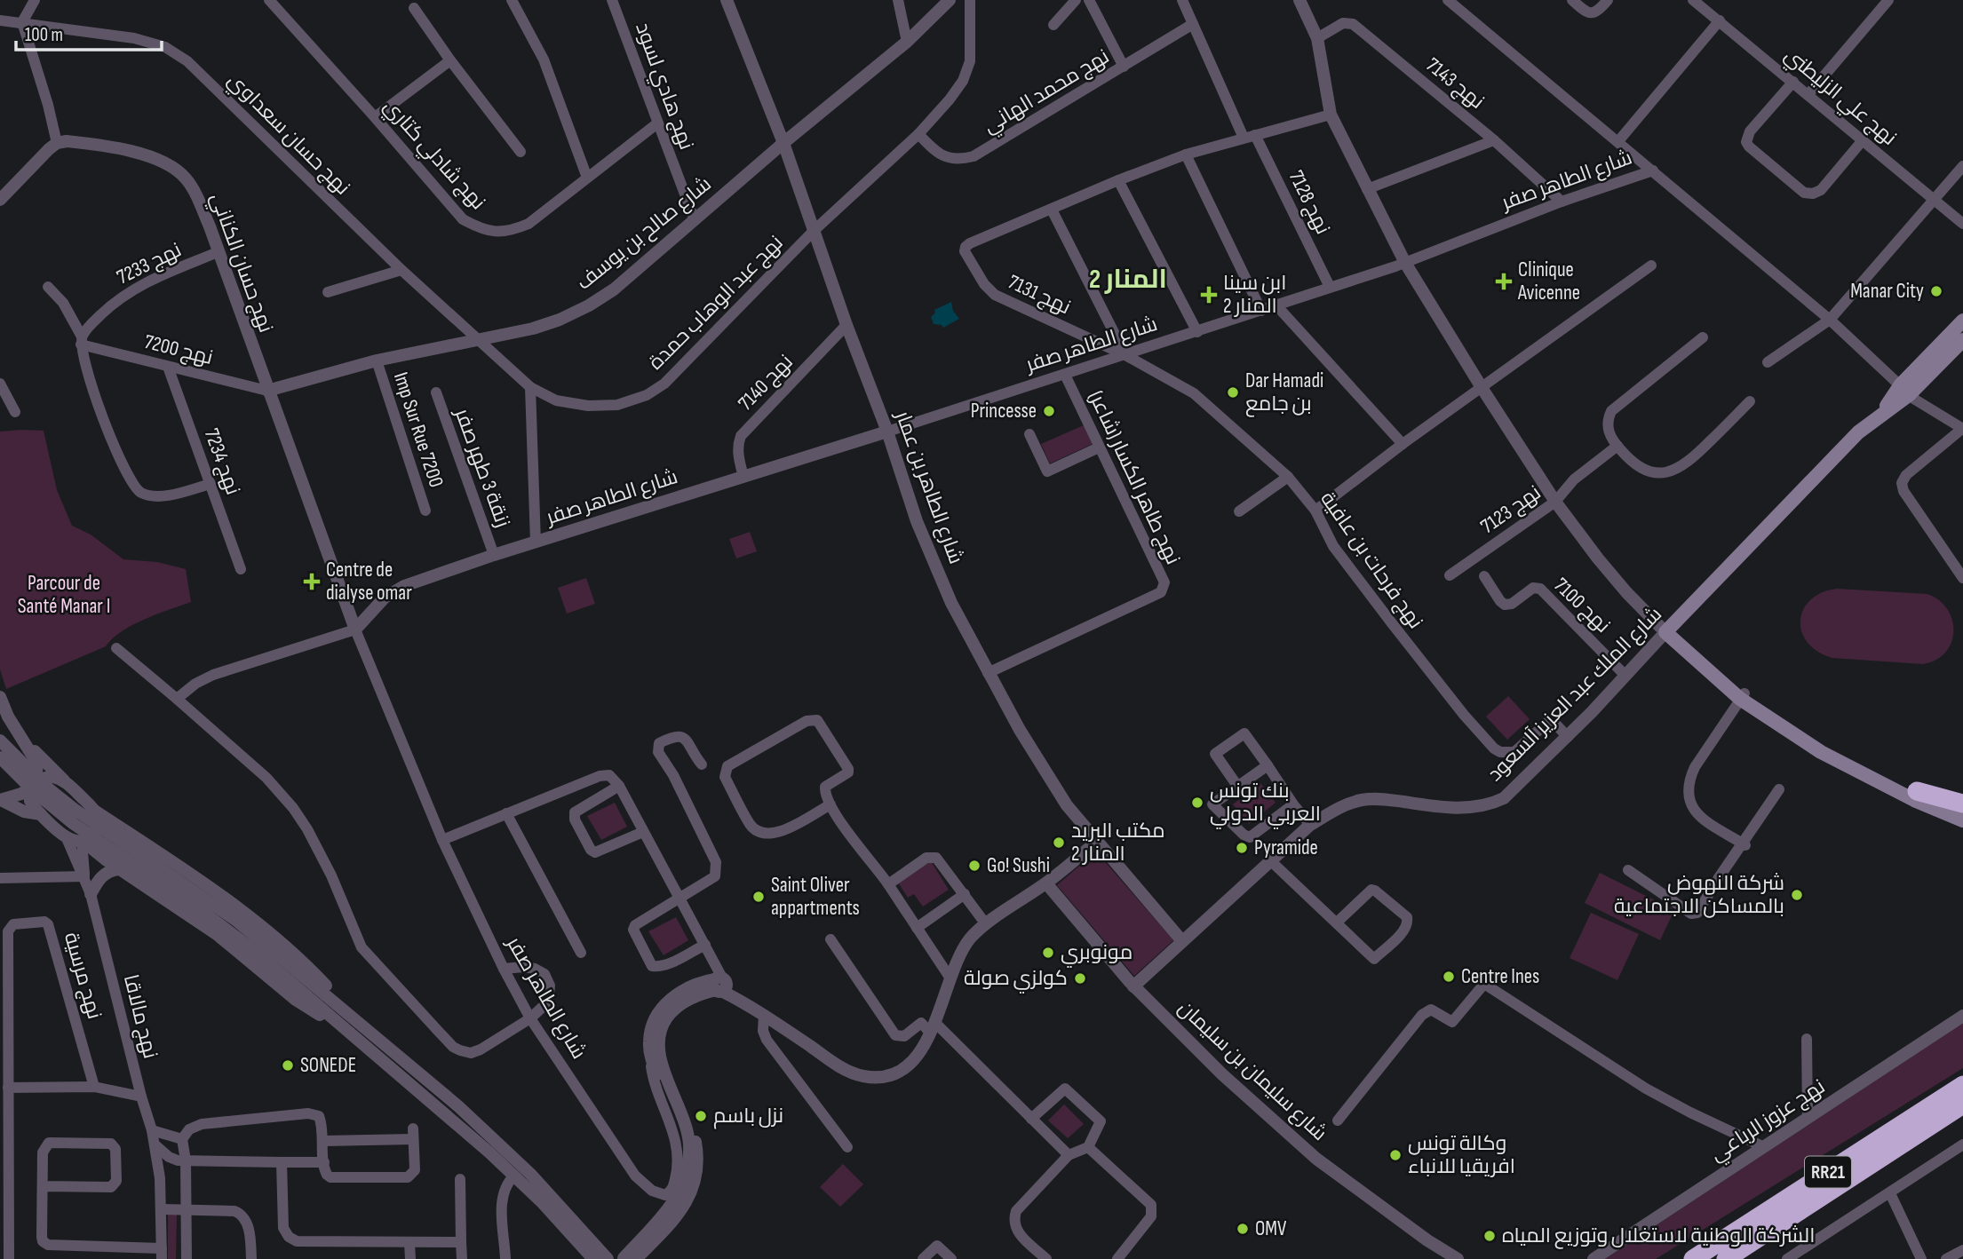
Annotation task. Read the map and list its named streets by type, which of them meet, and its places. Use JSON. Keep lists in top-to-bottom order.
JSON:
{
  "streets": {
    "highway": ["RR21"],
    "main road": ["شارع الملك عبد العزيز آلسعود"],
    "street": [
      "نهج 7143",
      "نهج هادي لسود",
      "نهج محمد الهاني",
      "نهج علي الزليطني",
      "نهج حسان سعداوي",
      "نهج شادلي كتاري",
      "شارع الطاهر صفر",
      "نهج 7128",
      "شارع صالح بن يوسف",
      "نهج حسان الكناني",
      "نهج 7233",
      "نهج 7131",
      "نهج عبد الوهاب حمدة",
      "نهج 7200",
      "نهج 7140",
      "Imp Sur Rue 7200",
      "نهج 7234",
      "زنقة 3 طهر صفر",
      "نهج طاهر الكسار (شاعر)",
      "شارع الطاهر بن عمار",
      "نهج 7123",
      "نهج فرحات بن عافية",
      "نهج 7100",
      "نهج مرسية",
      "نهج مالاقا",
      "شارع سليمان بن سليمان",
      "نهج عزوز الرباعي"
    ]
  },
  "crossings": [
    ["نهج 7143", "شارع الطاهر صفر"],
    ["نهج هادي لسود", "نهج شادلي كتاري"],
    ["نهج هادي لسود", "شارع صالح بن يوسف"],
    ["نهج محمد الهاني", "نهج 7128"],
    ["نهج محمد الهاني", "نهج عبد الوهاب حمدة"],
    ["نهج حسان سعداوي", "شارع صالح بن يوسف"],
    ["نهج حسان سعداوي", "نهج عبد الوهاب حمدة"],
    ["شارع الطاهر صفر", "نهج 7128"],
    ["شارع الطاهر صفر", "نهج حسان الكناني"],
    ["شارع الطاهر صفر", "نهج 7131"],
    ["شارع الطاهر صفر", "نهج 7140"],
    ["شارع الطاهر صفر", "زنقة 3 طهر صفر"],
    ["شارع الطاهر صفر", "نهج طاهر الكسار (شاعر)"],
    ["شارع الطاهر صفر", "شارع الطاهر بن عمار"],
    ["شارع الطاهر صفر", "نهج فرحات بن عافية"],
    ["شارع صالح بن يوسف", "نهج حسان الكناني"],
    ["شارع صالح بن يوسف", "نهج عبد الوهاب حمدة"],
    ["شارع صالح بن يوسف", "نهج 7200"],
    ["شارع صالح بن يوسف", "Imp Sur Rue 7200"],
    ["شارع صالح بن يوسف", "شارع الطاهر بن عمار"],
    ["نهج حسان الكناني", "نهج 7233"],
    ["نهج حسان الكناني", "نهج 7200"],
    ["نهج 7233", "نهج 7200"],
    ["نهج 7131", "نهج فرحات بن عافية"],
    ["نهج عبد الوهاب حمدة", "شارع الطاهر بن عمار"],
    ["نهج 7200", "نهج 7234"],
    ["نهج 7140", "شارع الطاهر بن عمار"],
    ["نهج طاهر الكسار (شاعر)", "شارع الطاهر بن عمار"],
    ["شارع الطاهر بن عمار", "شارع الملك عبد العزيز آلسعود"],
    ["نهج فرحات بن عافية", "شارع الملك عبد العزيز آلسعود"],
    ["نهج 7100", "شارع الملك عبد العزيز آلسعود"],
    ["شارع الملك عبد العزيز آلسعود", "شارع سليمان بن سليمان"]
  ],
  "districts": ["المنار 2"],
  "parks": ["Parcour de Santé Manar I"],
  "places": {
    "health": ["Clinique Avicenne", "ابن سينا المنار 2", "Centre de dialyse omar"],
    "other": [
      "Manar City",
      "Dar Hamadi بن جامع",
      "Princesse",
      "بنك تونس العربي الدولي",
      "مكتب البريد المنار 2",
      "Pyramide",
      "Go! Sushi",
      "شركة النهوض بالمساكن الاجتماعية",
      "Saint Oliver appartments",
      "مونوبري",
      "Centre Ines",
      "كولزي صولة",
      "SONEDE",
      "نزل باسم",
      "وكالة تونس افريقيا للانباء",
      "OMV",
      "الشركة الوطنية لاستغلال وتوزيع المياه"
    ]
  },
  "scale_bar": "100 m"
}
